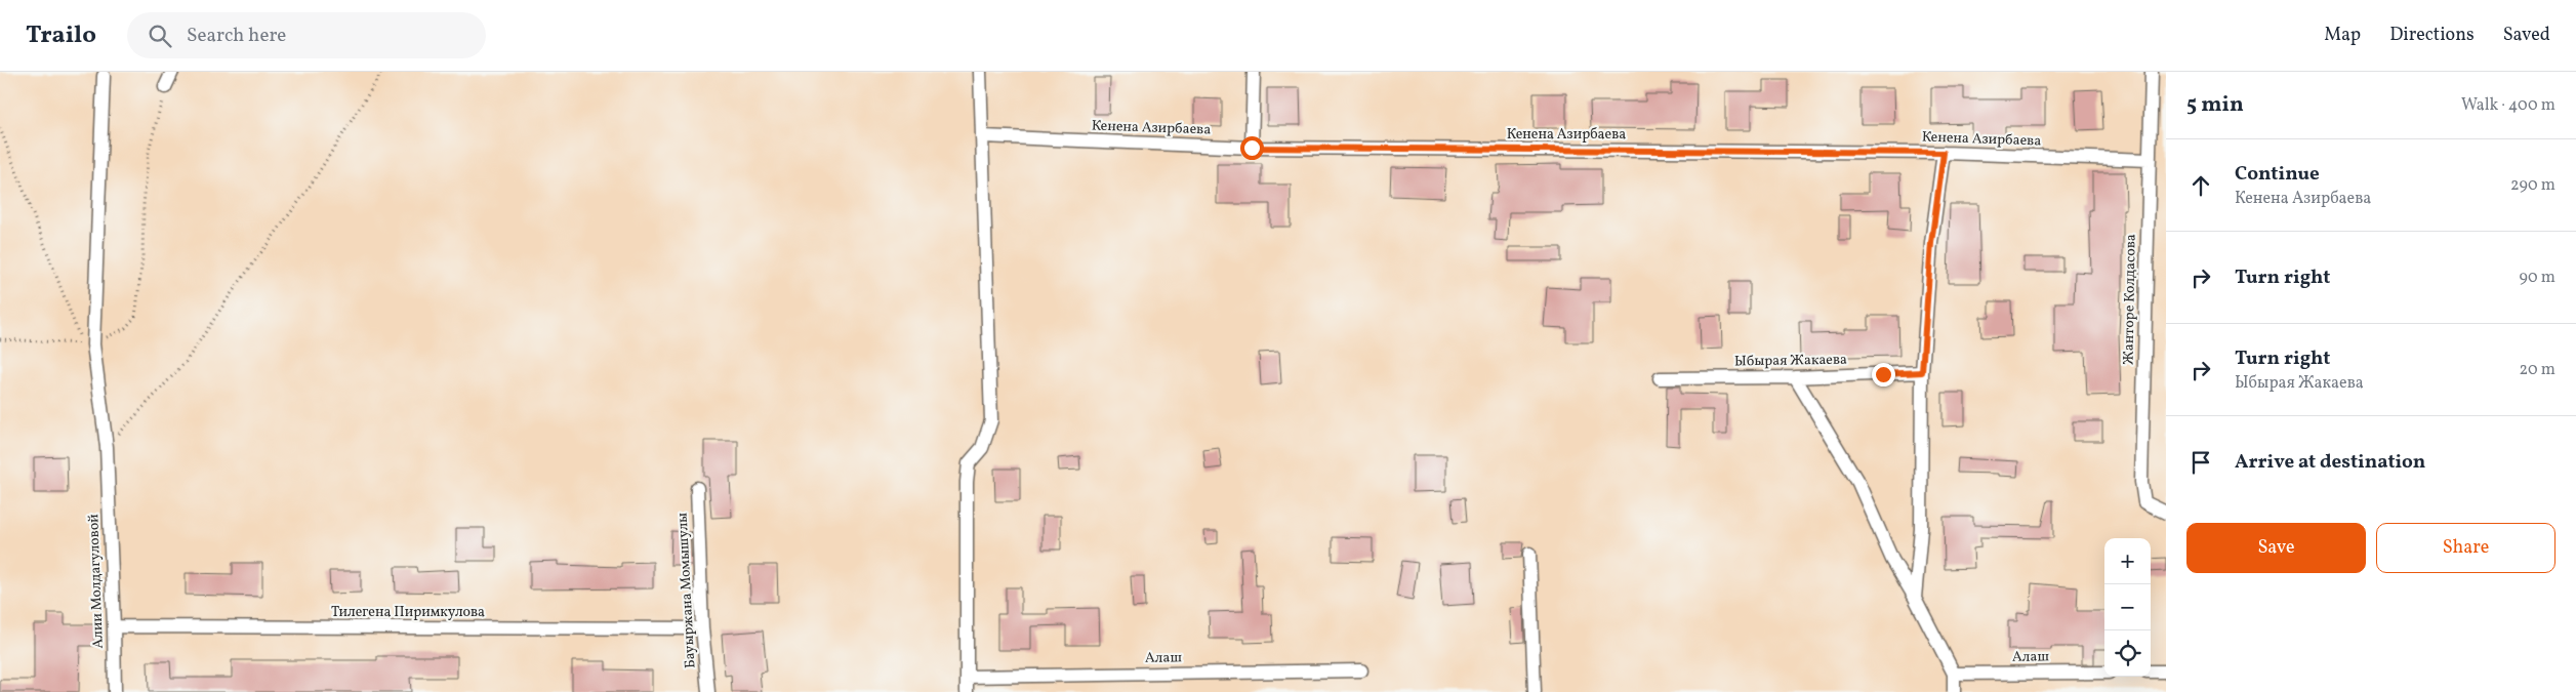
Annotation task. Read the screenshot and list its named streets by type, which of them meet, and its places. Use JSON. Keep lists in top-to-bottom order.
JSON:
{
  "streets": {
    "street": [
      "Кенена Азирбаева",
      "Жанторе Колдасова",
      "Ыбырая Жакаева",
      "Алии Молдагуловой",
      "Бауыржана Момышулы",
      "Тилегена Пиримкулова",
      "Алаш"
    ]
  },
  "crossings": [
    ["Кенена Азирбаева", "Жанторе Колдасова"],
    ["Алии Молдагуловой", "Тилегена Пиримкулова"],
    ["Бауыржана Момышулы", "Тилегена Пиримкулова"]
  ],
  "page": {
    "header": "Trailo",
    "search": "Search here",
    "nav": ["Map", "Directions", "Saved"],
    "heading": ["5 min", "Walk · 400 m"],
    "list": [
      ["Continue", "Кенена Азирбаева", "290 m"],
      ["Turn right", "90 m"],
      ["Turn right", "Ыбырая Жакаева", "20 m"],
      "Arrive at destination"
    ],
    "buttons": ["Save", "Share"],
    "map_buttons": ["+", "−"]
  }
}
